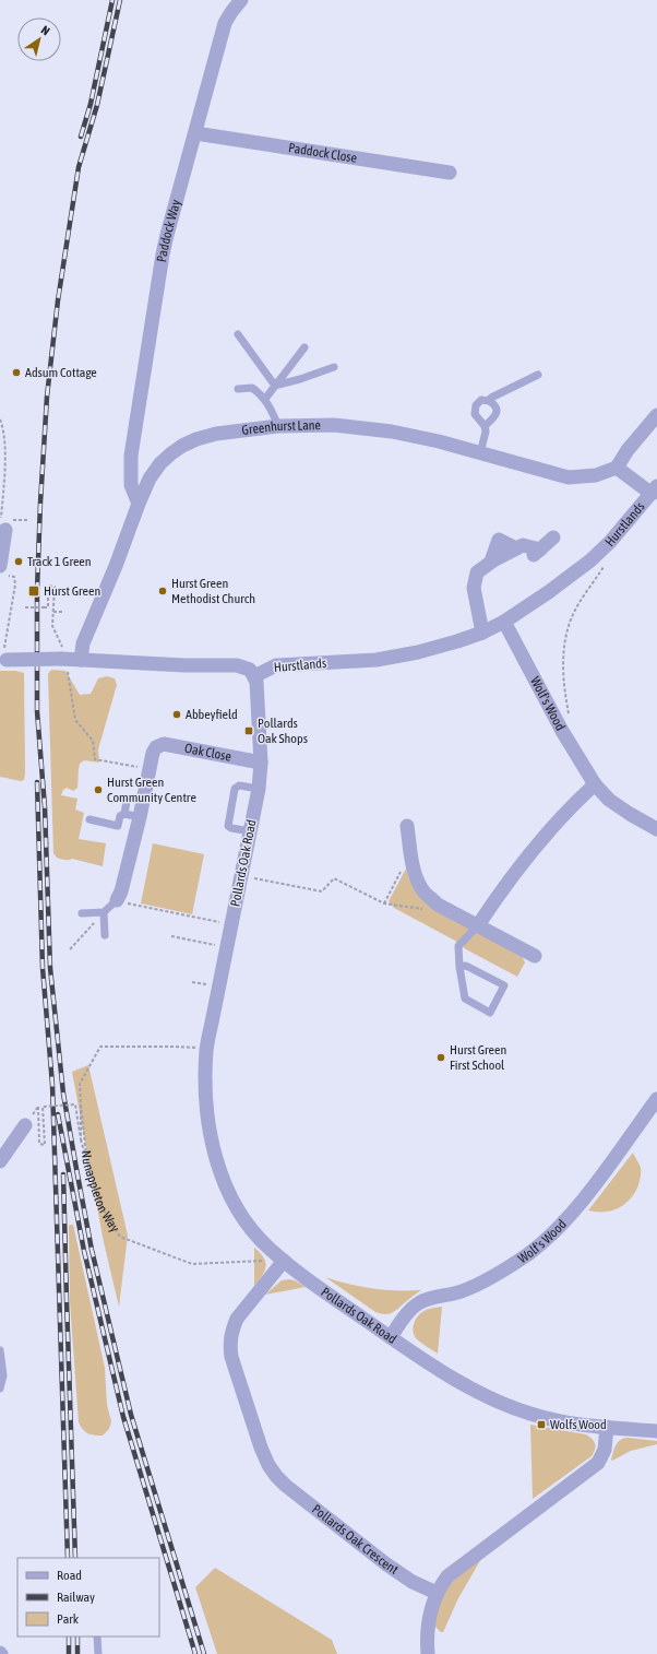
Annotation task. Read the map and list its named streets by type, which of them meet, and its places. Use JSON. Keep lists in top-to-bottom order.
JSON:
{
  "streets": {
    "street": [
      "Paddock Close",
      "Paddock Way",
      "Greenhurst Lane",
      "Hurstlands",
      "Wolf's Wood",
      "Oak Close",
      "Pollards Oak Road",
      "Pollards Oak Crescent"
    ],
    "path": ["Nunappleton Way"]
  },
  "crossings": [
    ["Paddock Close", "Paddock Way"],
    ["Paddock Way", "Greenhurst Lane"],
    ["Hurstlands", "Wolf's Wood"],
    ["Hurstlands", "Pollards Oak Road"],
    ["Wolf's Wood", "Pollards Oak Road"],
    ["Oak Close", "Pollards Oak Road"],
    ["Pollards Oak Road", "Nunappleton Way"],
    ["Pollards Oak Road", "Pollards Oak Crescent"],
    ["Nunappleton Way", "Pollards Oak Crescent"]
  ],
  "places": {
    "other": [
      "Adsum Cottage",
      "Track 1 Green",
      "Hurst Green Methodist Church",
      "Abbeyfield",
      "Hurst Green Community Centre",
      "Hurst Green First School"
    ],
    "transit": ["Hurst Green", "Pollards Oak Shops", "Wolfs Wood"]
  },
  "legend": ["Road", "Railway", "Park"],
  "north": "top right"
}
